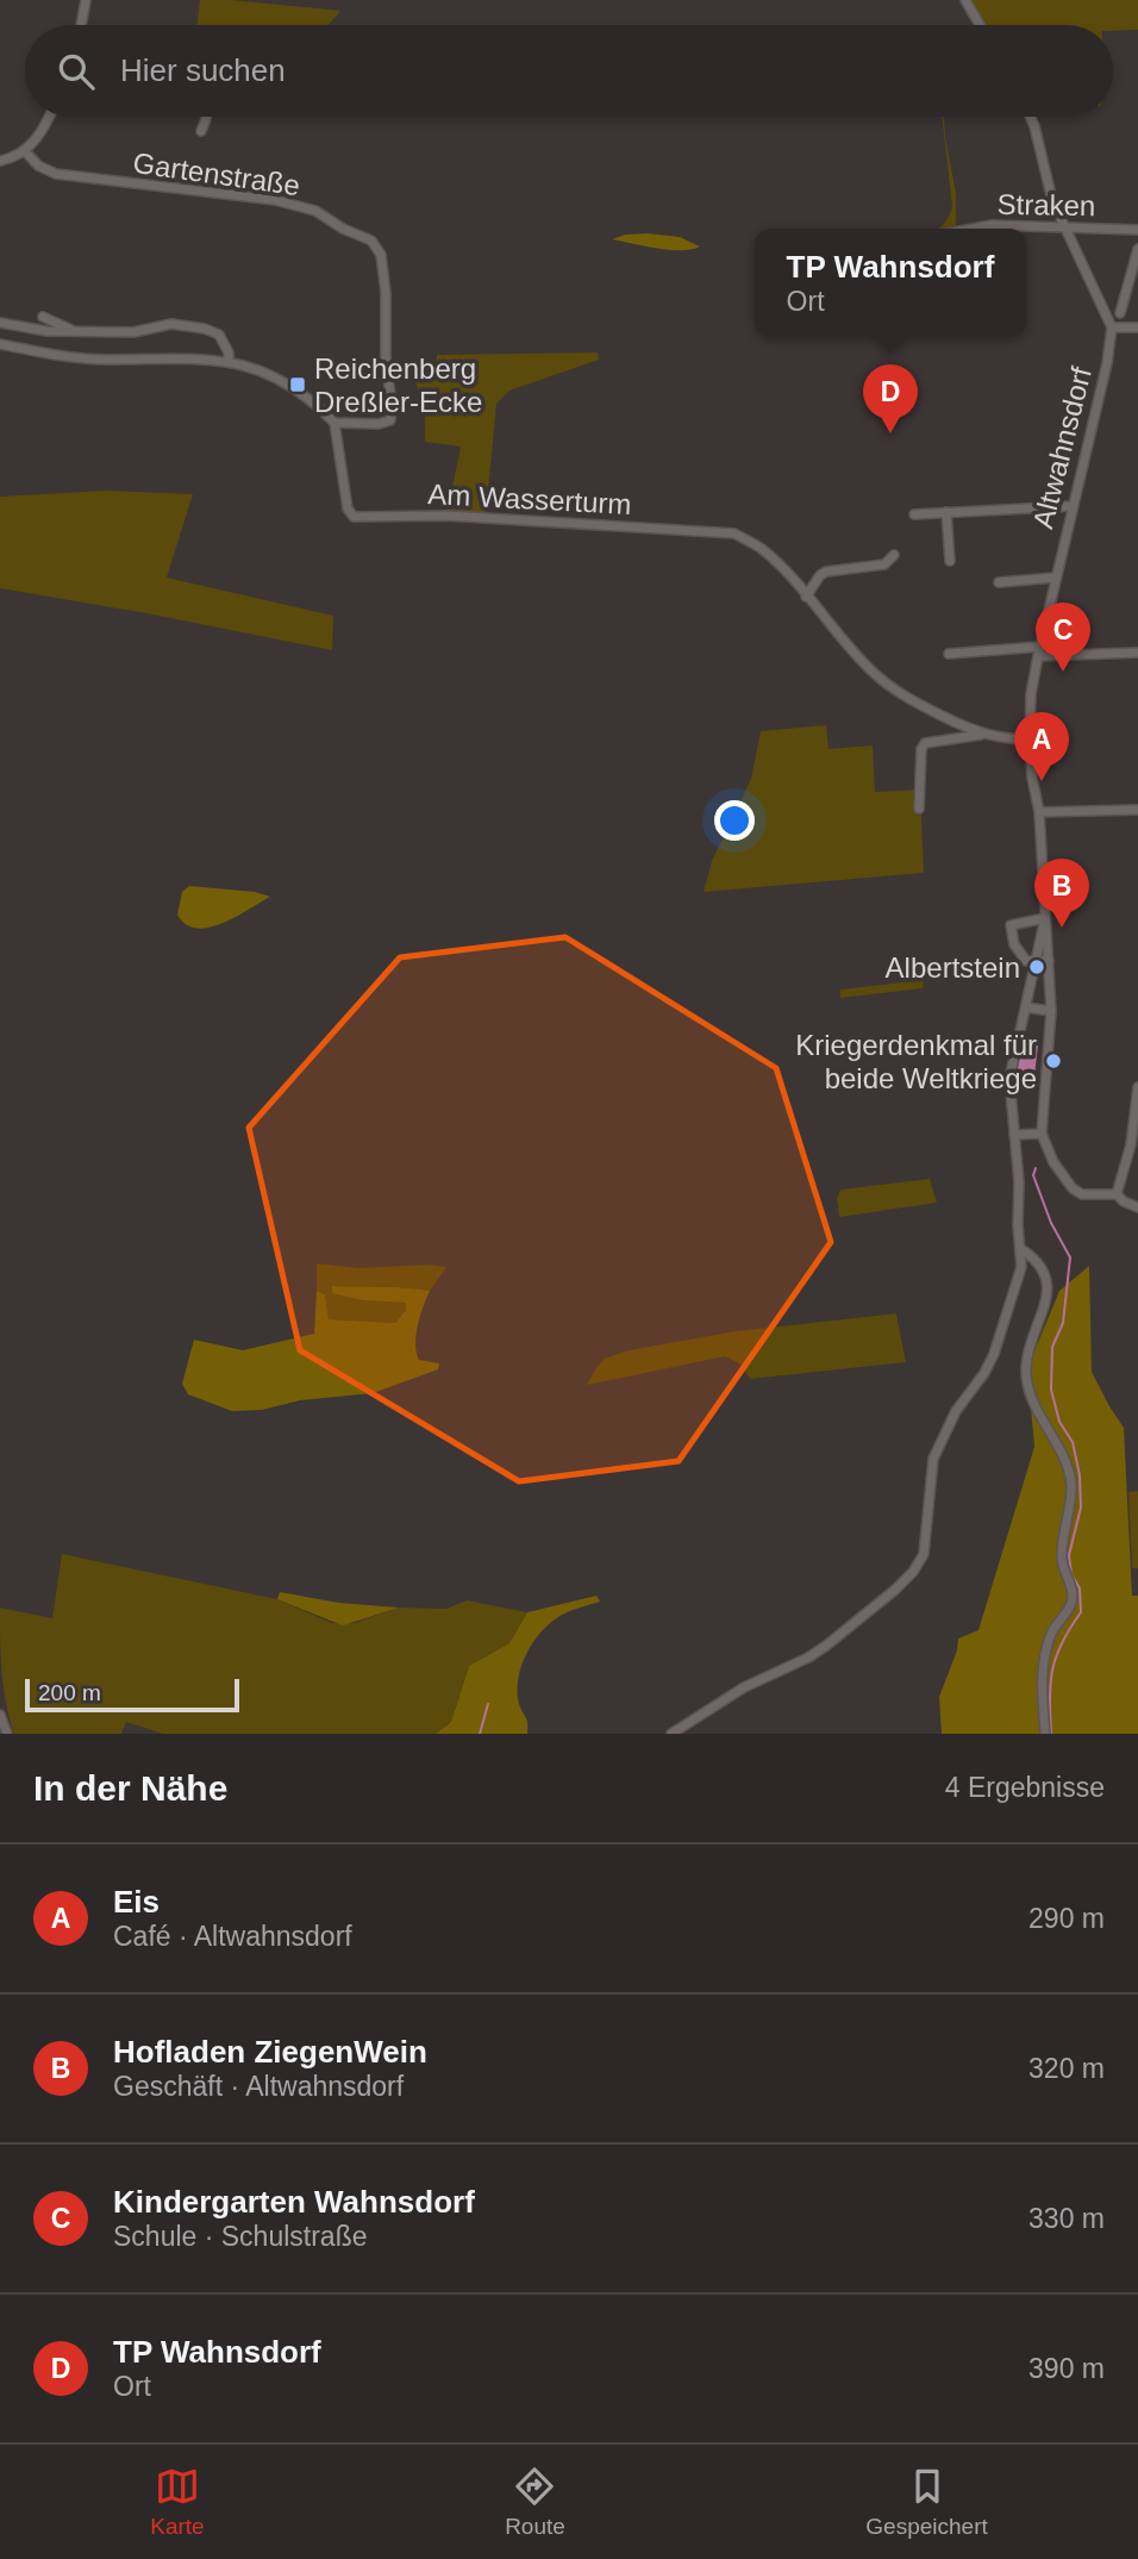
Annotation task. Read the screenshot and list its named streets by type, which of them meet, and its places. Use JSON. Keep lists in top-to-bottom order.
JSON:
{
  "streets": {
    "street": [
      "Gartenstraße",
      "Straken",
      "Altwahnsdorf",
      "Am Wasserturm"
    ]
  },
  "crossings": [
    ["Gartenstraße", "Am Wasserturm"]
  ],
  "places": {
    "transit": ["Reichenberg Dreßler-Ecke"],
    "other": ["Albertstein", "Kriegerdenkmal für beide Weltkriege"]
  },
  "scale_bar": "200 m",
  "page": {
    "search": "Hier suchen",
    "popup": ["TP Wahnsdorf", "Ort"],
    "pins": [
      "D",
      "C",
      "A",
      "B"
    ],
    "scale": "200 m",
    "heading": ["In der Nähe", "4 Ergebnisse"],
    "list": [
      {
        "mark": "A",
        "name": "Eis",
        "note": "Café · Altwahnsdorf",
        "value": "290 m"
      },
      {
        "mark": "B",
        "name": "Hofladen ZiegenWein",
        "note": "Geschäft · Altwahnsdorf",
        "value": "320 m"
      },
      {
        "mark": "C",
        "name": "Kindergarten Wahnsdorf",
        "note": "Schule · Schulstraße",
        "value": "330 m"
      },
      {
        "mark": "D",
        "name": "TP Wahnsdorf",
        "note": "Ort",
        "value": "390 m"
      }
    ],
    "nav": ["Karte", "Route", "Gespeichert"]
  }
}
